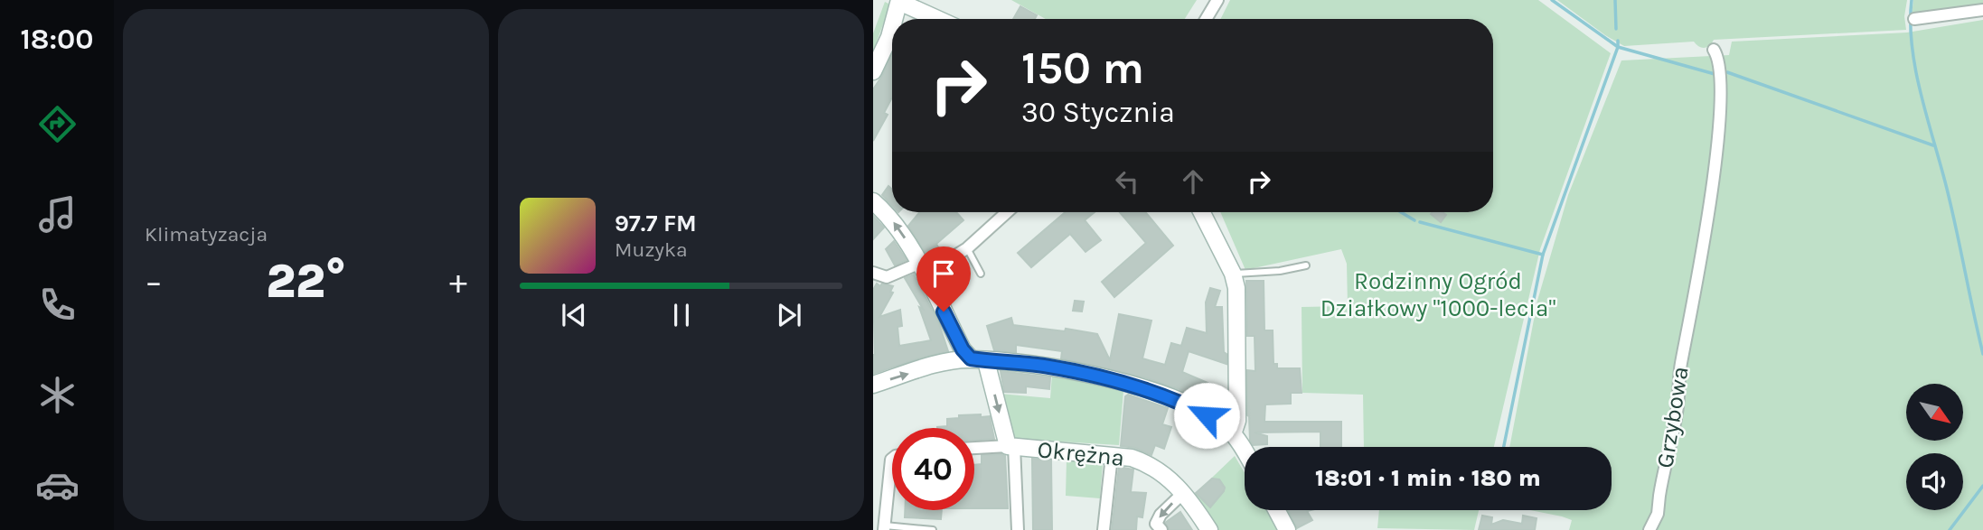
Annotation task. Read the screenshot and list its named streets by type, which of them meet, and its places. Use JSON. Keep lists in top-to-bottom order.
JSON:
{
  "streets": {
    "street": ["Grzybowa", "Okrężna"]
  },
  "parks": ["Rodzinny Ogród Działkowy \"1000-lecia\""],
  "north": "bottom right",
  "page": {
    "tabs": "18:00",
    "tile": "Klimatyzacja",
    "turn": ["150 m", "30 Stycznia"],
    "song": ["97.7 FM", "Muzyka"],
    "heat": ["−", "22°", "+"],
    "limit": "40",
    "trip": "18:01 · 1 min · 180 m"
  }
}
